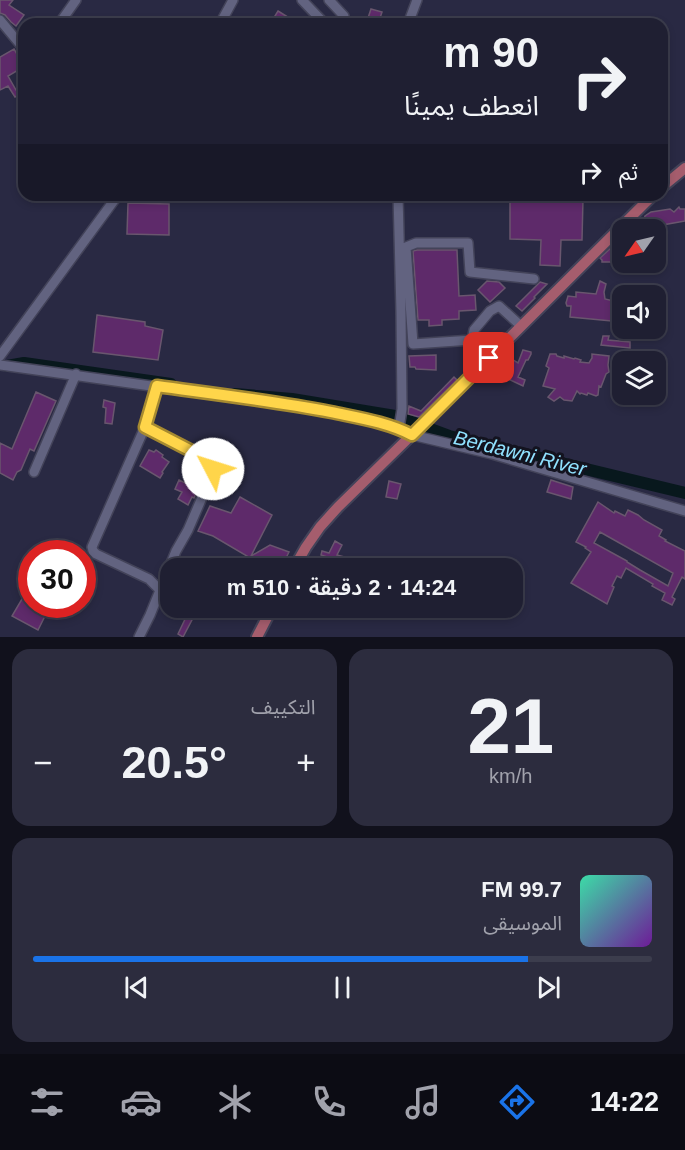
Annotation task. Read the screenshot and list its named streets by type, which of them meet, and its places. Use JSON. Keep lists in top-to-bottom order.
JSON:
{
  "water": ["Berdawni River"],
  "north": "bottom left",
  "page": {
    "turn": ["90 m", "انعطف يمينًا"],
    "then": "ثم",
    "limit": "30",
    "trip": "14:24 · 2 دقيقة · 510 m",
    "tile": [
      ["21", "km/h"],
      "التكييف"
    ],
    "heat": ["−", "20.5°", "+"],
    "song": ["99.7 FM", "الموسيقى"],
    "tabs": "14:22"
  }
}
